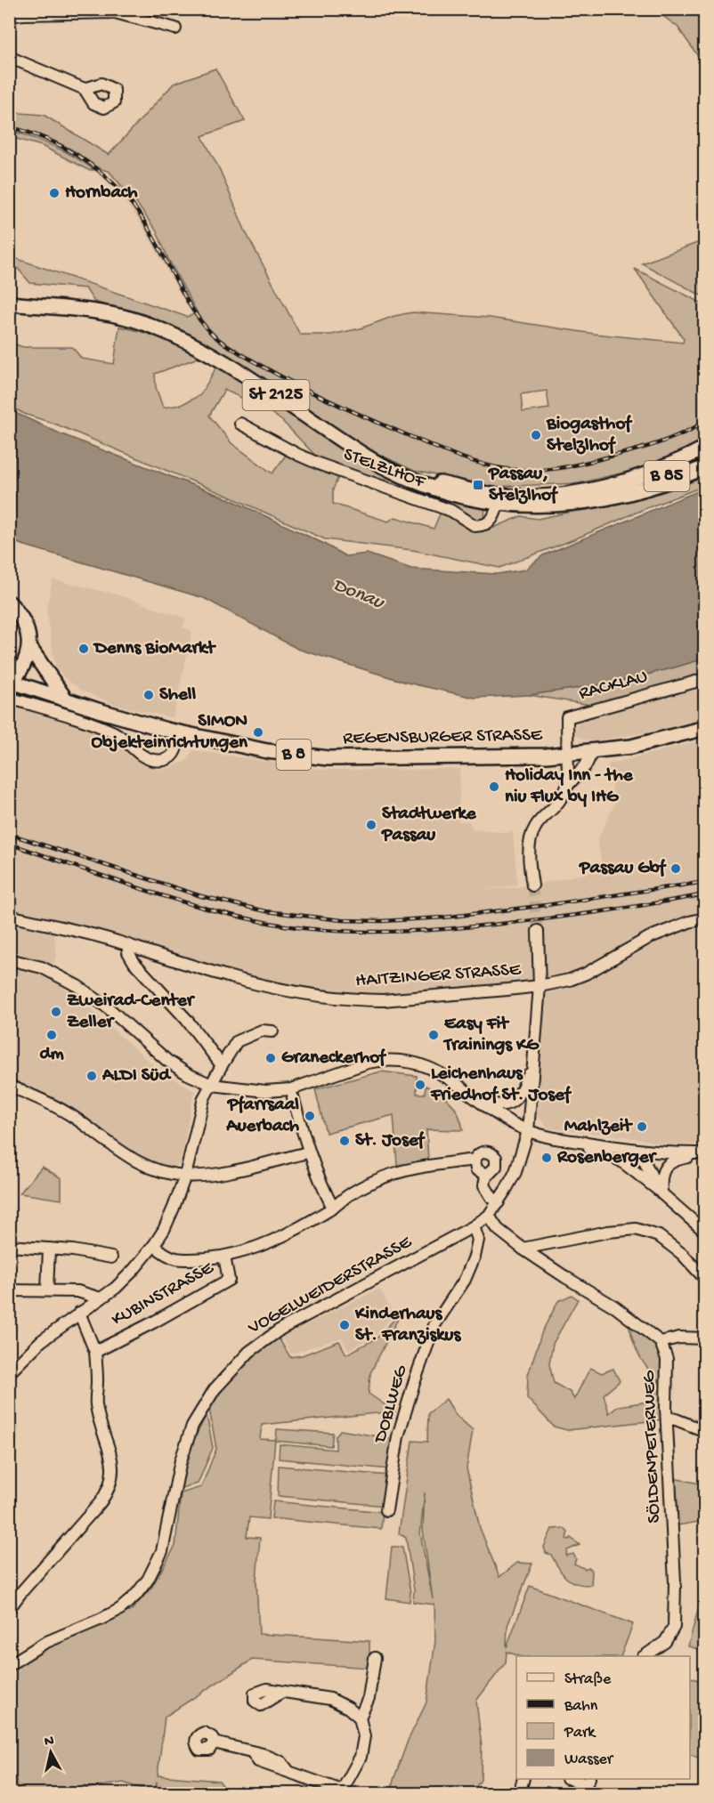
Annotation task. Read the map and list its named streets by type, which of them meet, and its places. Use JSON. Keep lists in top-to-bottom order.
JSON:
{
  "streets": {
    "main road": [
      "St 2125",
      "B 85",
      "REGENSBURGER STRASSE",
      "B 8"
    ],
    "street": [
      "STELZLHOF",
      "RACKLAU",
      "HAITZINGER STRASSE",
      "VOGELWEIDERSTRASSE",
      "KUBINSTRASSE",
      "DOBLWEG",
      "SÖLDENPETERWEG"
    ]
  },
  "crossings": [
    ["St 2125", "STELZLHOF"],
    ["St 2125", "B 85"],
    ["RACKLAU", "REGENSBURGER STRASSE"],
    ["REGENSBURGER STRASSE", "B 8"],
    ["HAITZINGER STRASSE", "VOGELWEIDERSTRASSE"],
    ["VOGELWEIDERSTRASSE", "DOBLWEG"]
  ],
  "water": ["Donau"],
  "places": {
    "other": [
      "Hornbach",
      "Biogasthof Stelzlhof",
      "Denns BioMarkt",
      "Shell",
      "SIMON Objekteinrichtungen",
      "Holiday Inn - the niu Flux by IHG",
      "Stadtwerke Passau",
      "Passau Gbf",
      "Zweirad-Center Zeller",
      "dm",
      "Easy Fit Trainings KG",
      "Graneckerhof",
      "ALDI Süd",
      "Leichenhaus Friedhof St. Josef",
      "Pfarrsaal Auerbach",
      "Mahlzeit",
      "St. Josef",
      "Rosenberger",
      "Kinderhaus St. Franziskus"
    ],
    "transit": ["Passau, Stelzlhof"]
  },
  "legend": [
    "Straße",
    "Bahn",
    "Park",
    "Wasser"
  ],
  "north": "top"
}
